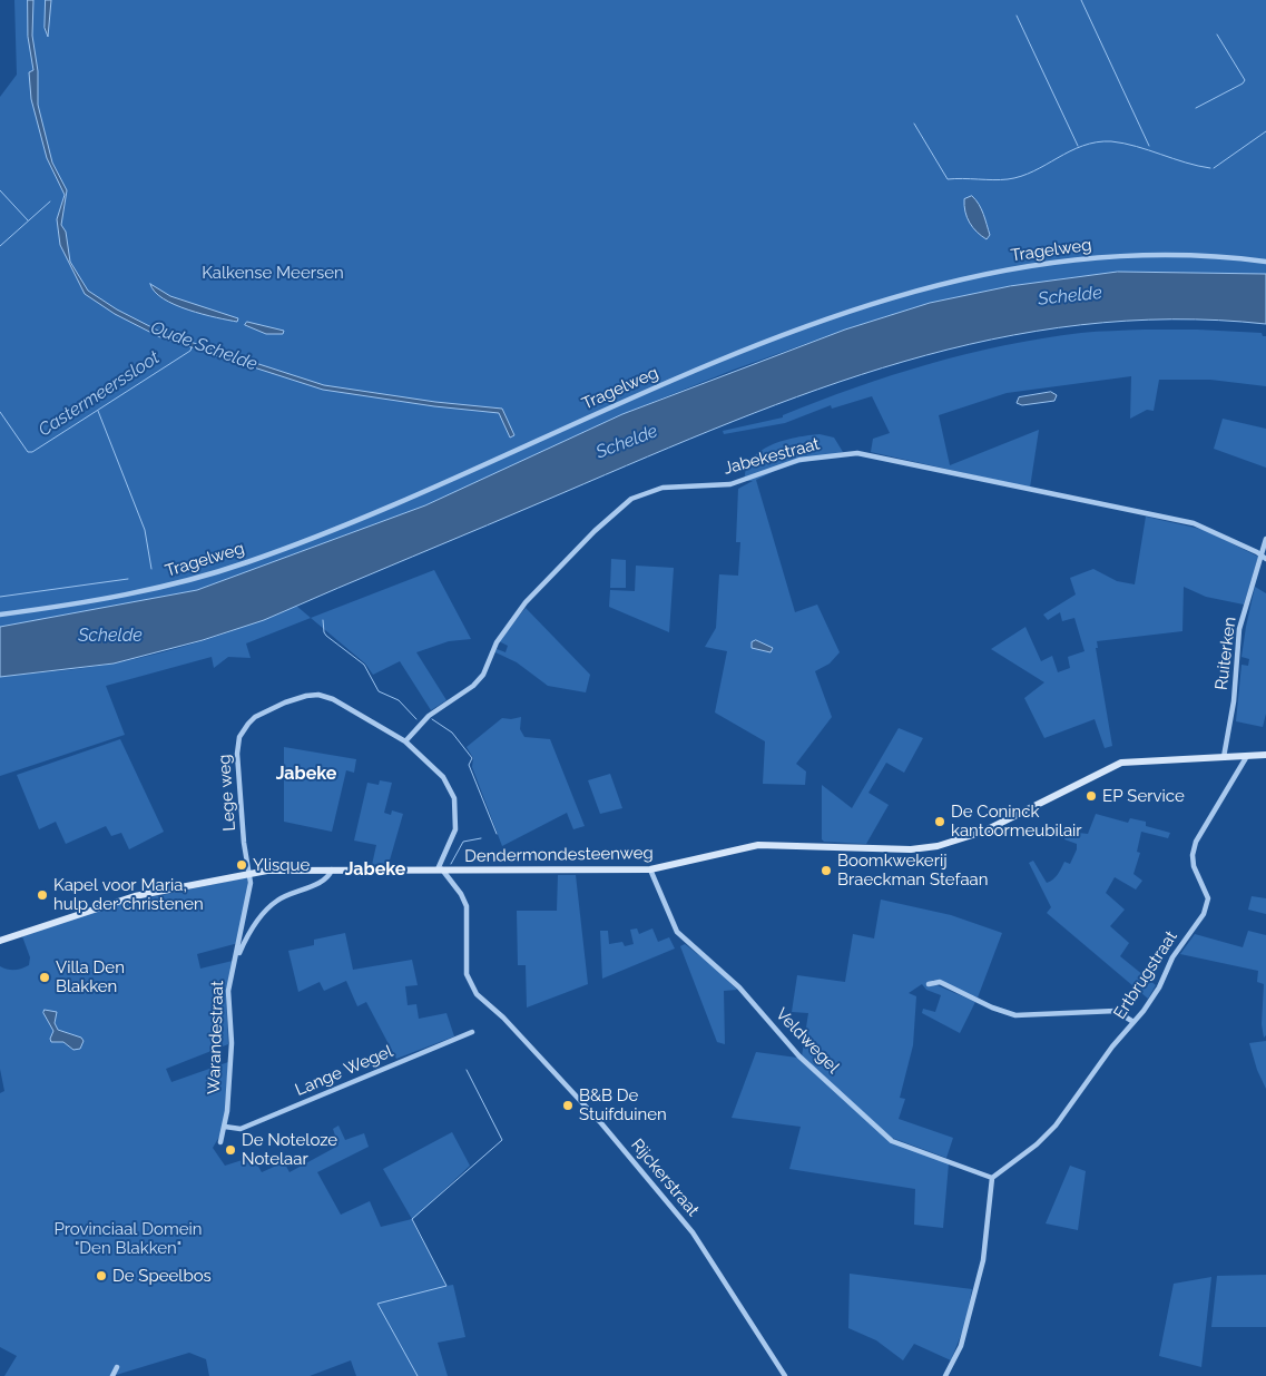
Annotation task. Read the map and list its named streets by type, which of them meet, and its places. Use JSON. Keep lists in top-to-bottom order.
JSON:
{
  "streets": {
    "main road": ["Dendermondesteenweg"],
    "street": [
      "Tragelweg",
      "Jabekestraat",
      "Ruiterken",
      "Lege weg",
      "Ertbrugstraat",
      "Warandestraat",
      "Veldwegel",
      "Lange Wegel",
      "Rijckerstraat"
    ]
  },
  "crossings": [
    ["Jabekestraat", "Ruiterken"],
    ["Jabekestraat", "Lege weg"],
    ["Ruiterken", "Dendermondesteenweg"],
    ["Lege weg", "Dendermondesteenweg"],
    ["Lege weg", "Warandestraat"],
    ["Dendermondesteenweg", "Ertbrugstraat"],
    ["Dendermondesteenweg", "Warandestraat"],
    ["Dendermondesteenweg", "Veldwegel"],
    ["Dendermondesteenweg", "Rijckerstraat"],
    ["Ertbrugstraat", "Veldwegel"],
    ["Warandestraat", "Lange Wegel"]
  ],
  "districts": ["Jabeke", "Jabeke"],
  "water": ["Schelde", "Oude Schelde", "Castermeerssloot"],
  "parks": ["Kalkense Meersen", "Provinciaal Domein \"Den Blakken\""],
  "places": [
    "EP Service",
    "De Coninck kantoormeubilair",
    "Ylisque",
    "Boomkwekerij Braeckman Stefaan",
    "Kapel voor Maria, hulp der christenen",
    "Villa Den Blakken",
    "B&B De Stuifduinen",
    "De Noteloze Notelaar",
    "De Speelbos"
  ]
}
